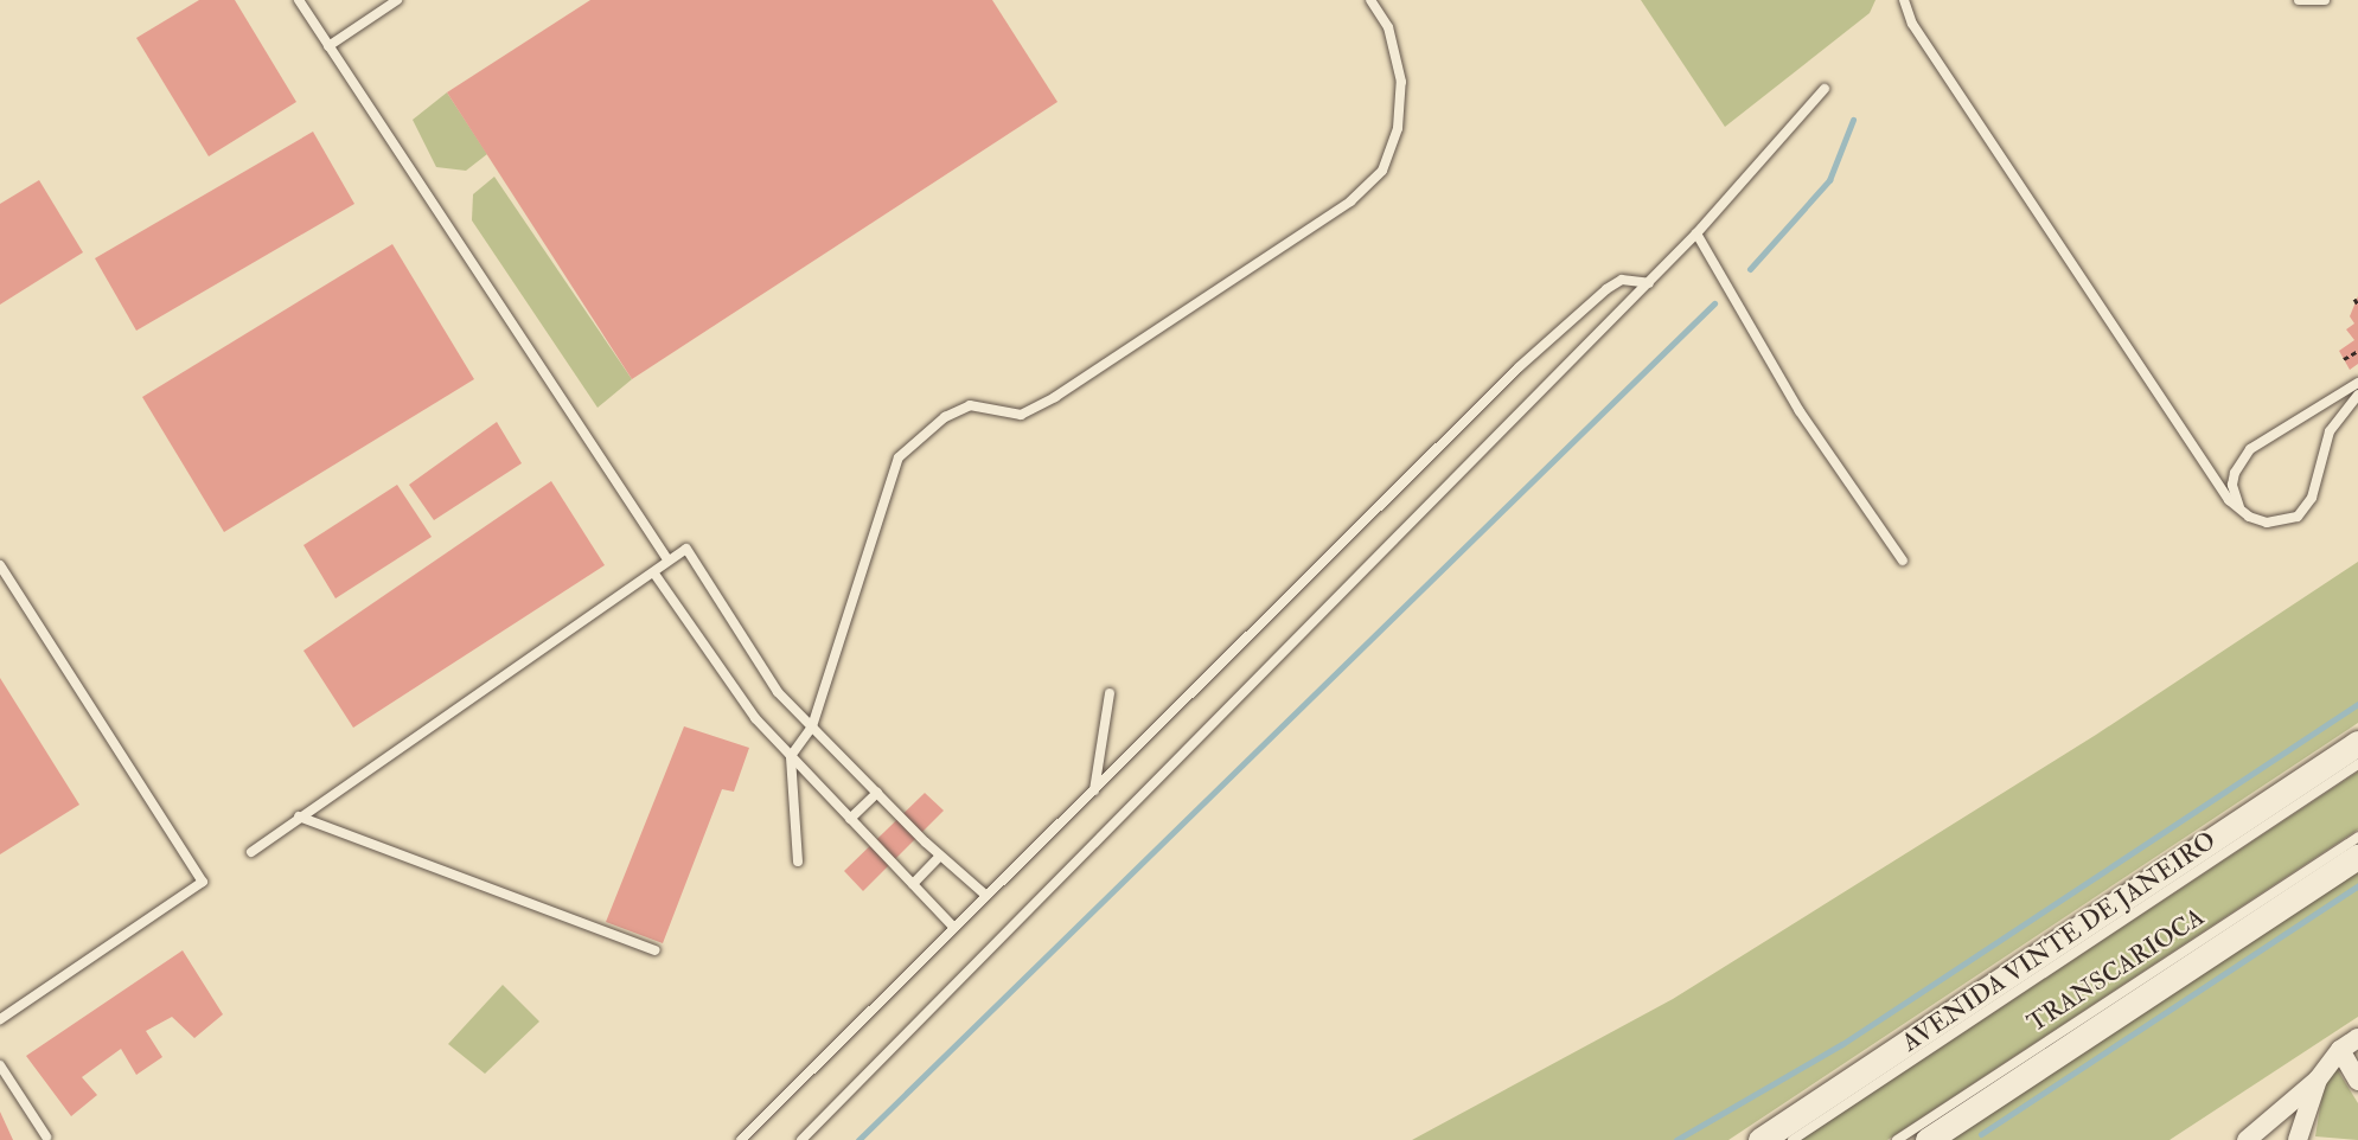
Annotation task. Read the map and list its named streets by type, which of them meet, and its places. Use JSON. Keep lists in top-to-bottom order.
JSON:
{
  "streets": {
    "street": ["AVENIDA VINTE DE JANEIRO"],
    "lane": ["TRANSCARIOCA"]
  }
}
